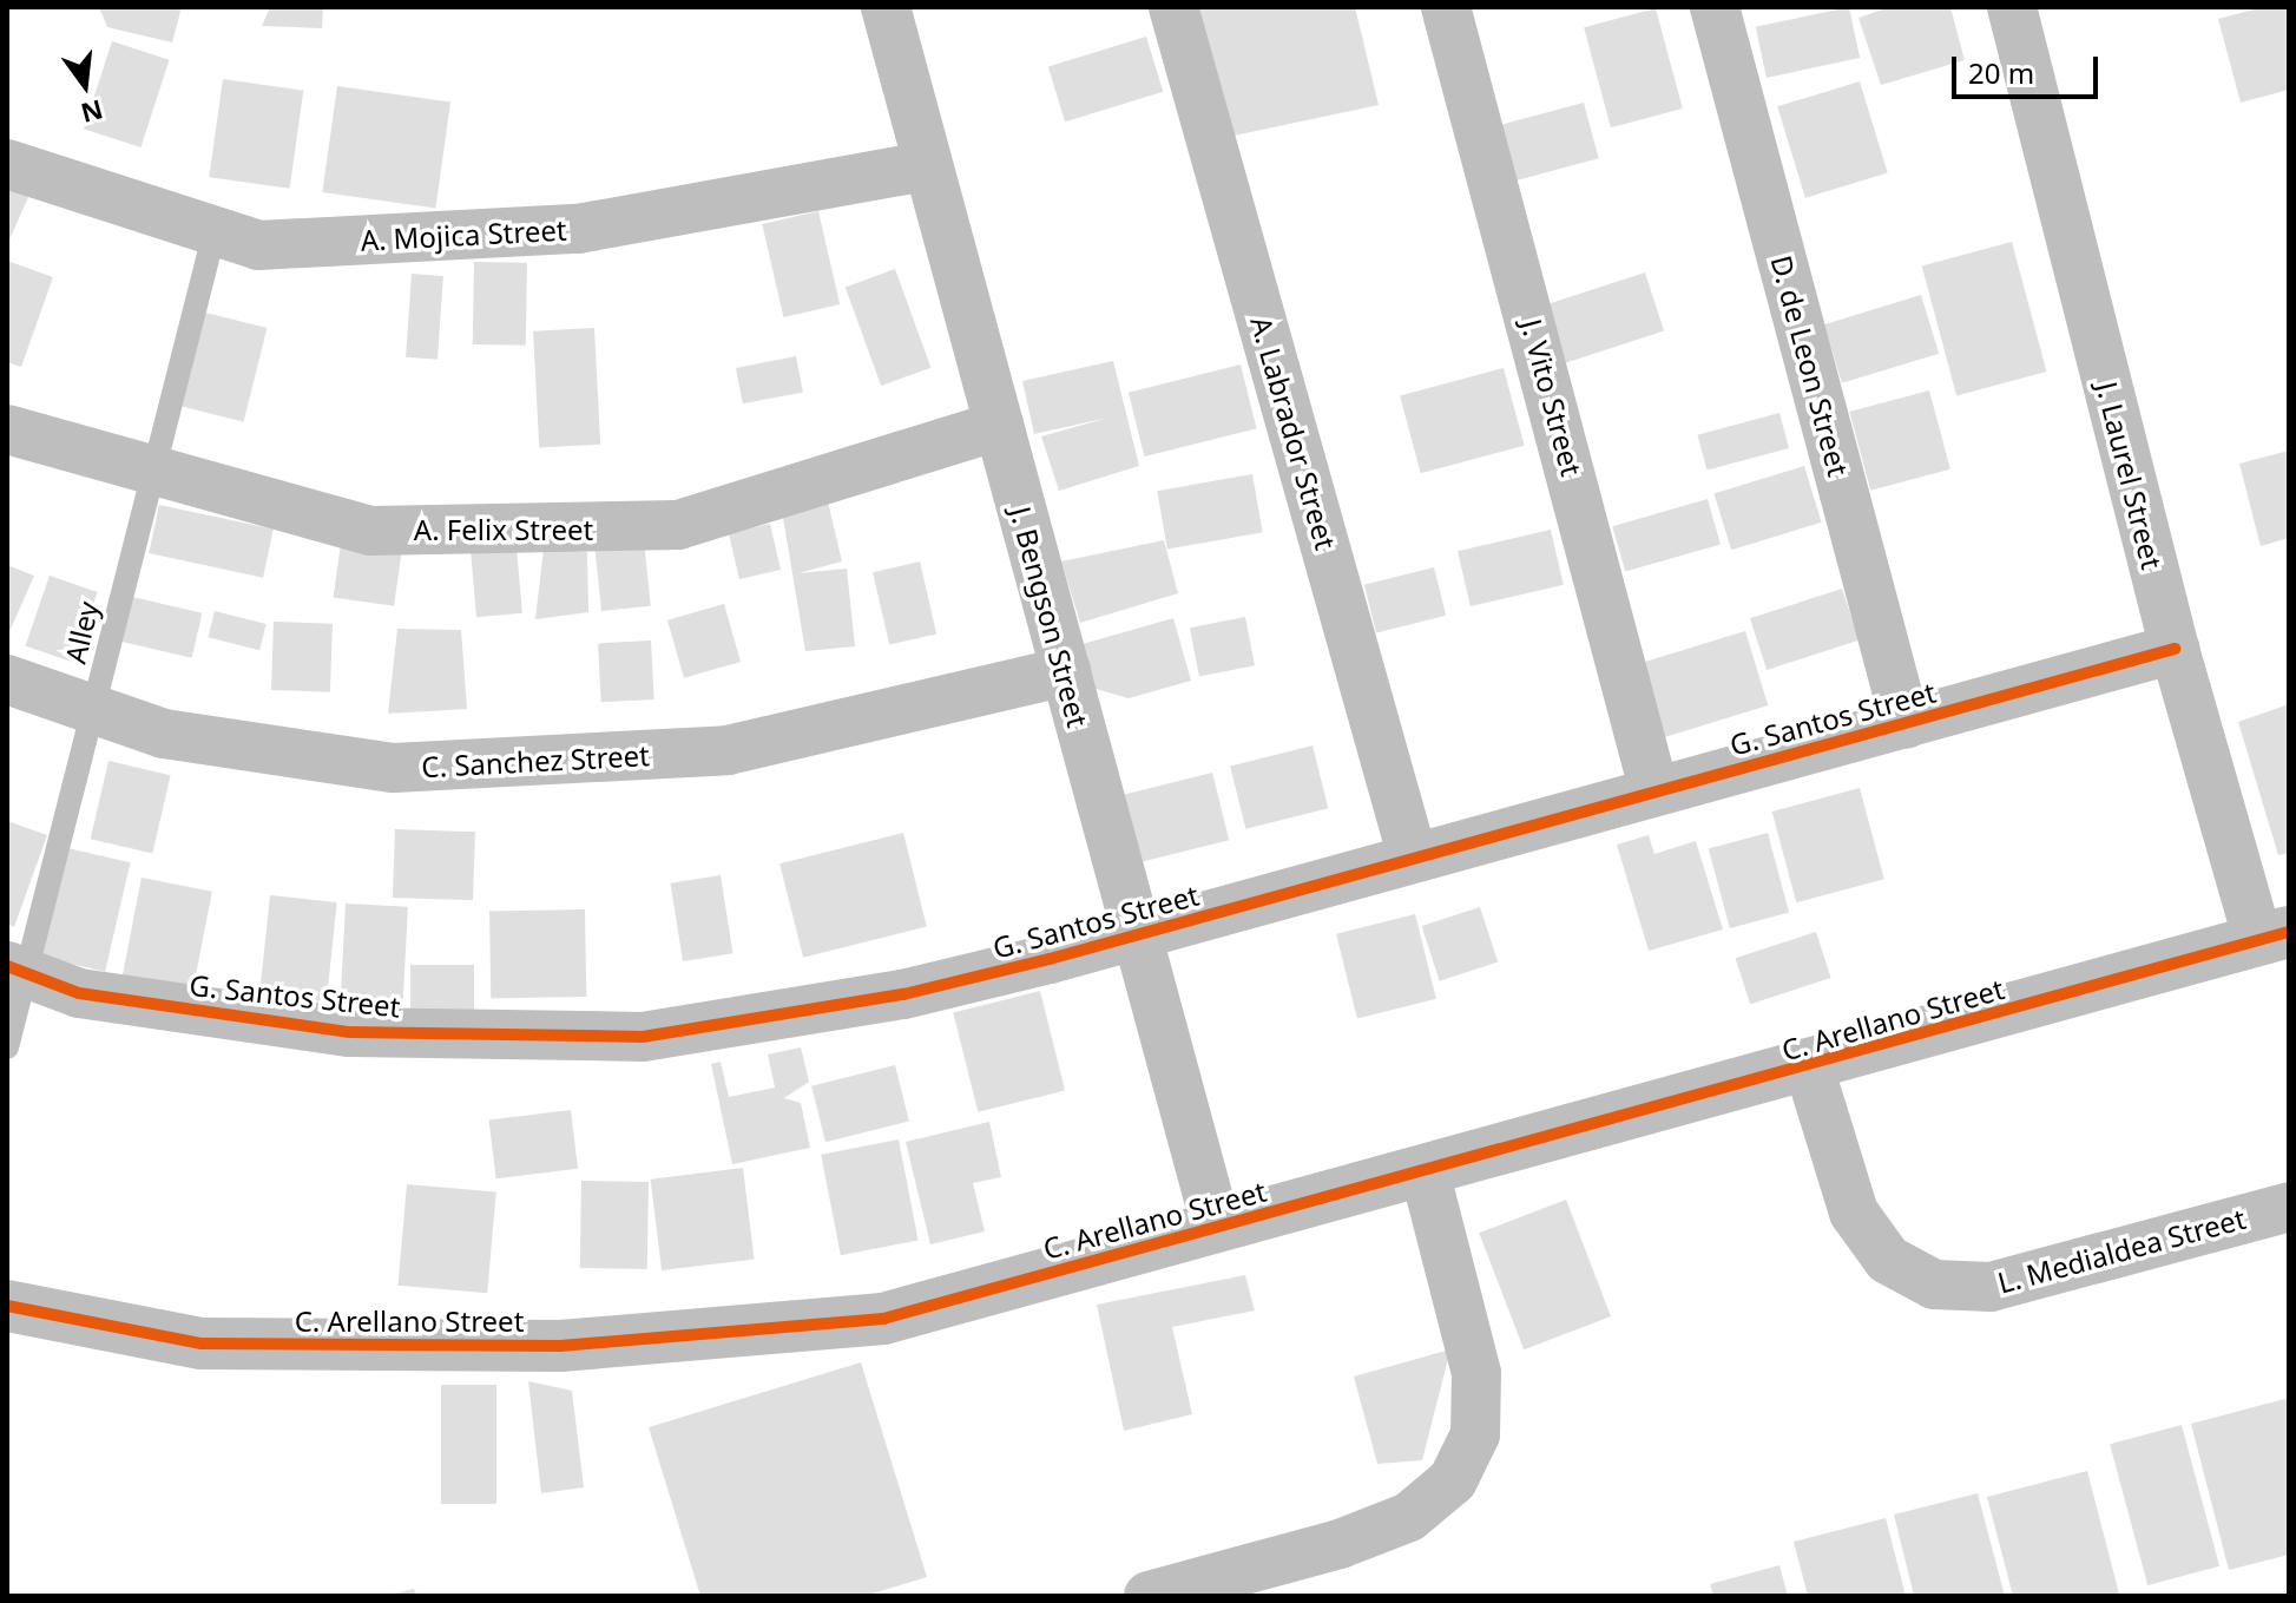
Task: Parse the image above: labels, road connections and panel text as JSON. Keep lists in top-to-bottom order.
{
  "streets": {
    "street": [
      "A. Mojica Street",
      "D. de Leon Street",
      "J. Vito Street",
      "A. Labrador Street",
      "J. Laurel Street",
      "A. Felix Street",
      "J. Bengson Street",
      "G. Santos Street",
      "C. Sanchez Street",
      "C. Arellano Street",
      "L. Medialdea Street"
    ],
    "lane": ["Alley"]
  },
  "crossings": [
    ["A. Mojica Street", "J. Bengson Street"],
    ["A. Mojica Street", "Alley"],
    ["D. de Leon Street", "G. Santos Street"],
    ["J. Vito Street", "G. Santos Street"],
    ["A. Labrador Street", "G. Santos Street"],
    ["J. Laurel Street", "G. Santos Street"],
    ["J. Laurel Street", "C. Arellano Street"],
    ["A. Felix Street", "J. Bengson Street"],
    ["A. Felix Street", "Alley"],
    ["J. Bengson Street", "G. Santos Street"],
    ["J. Bengson Street", "C. Sanchez Street"],
    ["J. Bengson Street", "C. Arellano Street"],
    ["Alley", "G. Santos Street"],
    ["Alley", "C. Sanchez Street"],
    ["C. Arellano Street", "L. Medialdea Street"]
  ],
  "scale_bar": "20 m",
  "north": "bottom"
}
